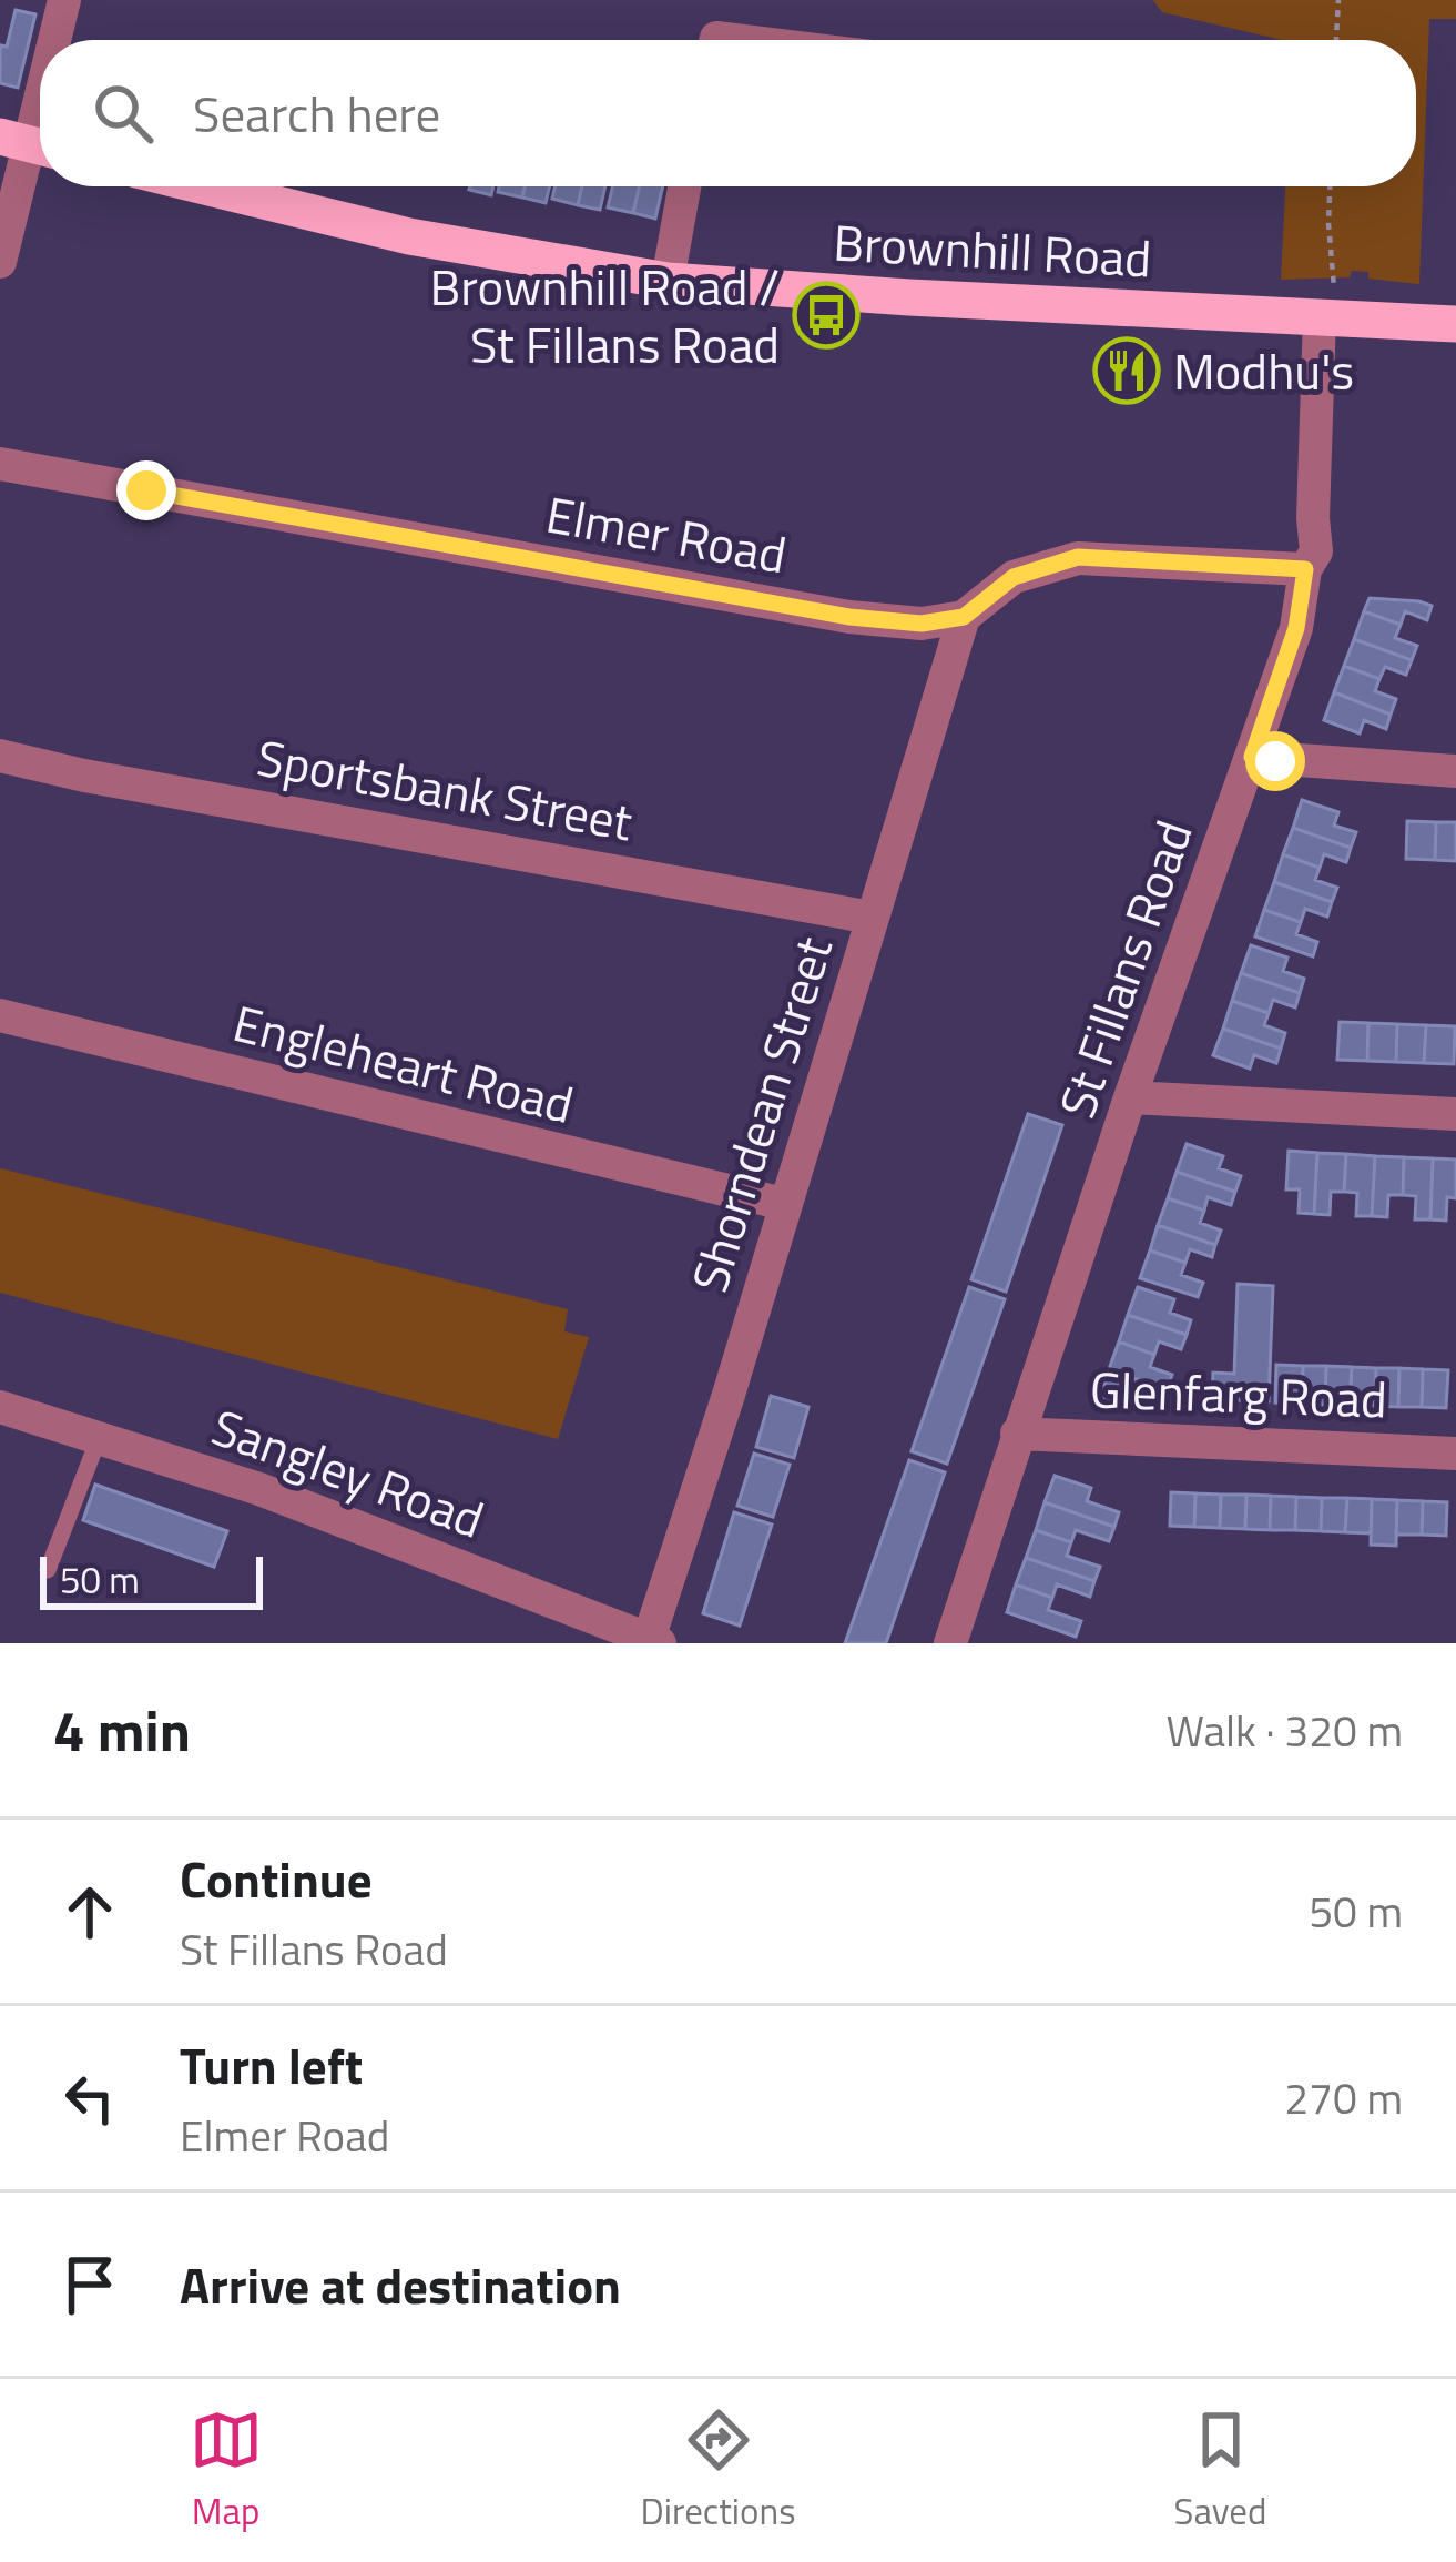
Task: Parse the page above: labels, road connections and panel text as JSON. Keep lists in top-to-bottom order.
{
  "streets": {
    "highway": ["Brownhill Road"],
    "street": [
      "Elmer Road",
      "Sportsbank Street",
      "St Fillans Road",
      "Engleheart Road",
      "Shorndean Street",
      "Glenfarg Road",
      "Sangley Road"
    ]
  },
  "crossings": [
    ["Brownhill Road", "St Fillans Road"],
    ["Elmer Road", "Shorndean Street"],
    ["Sportsbank Street", "Shorndean Street"],
    ["St Fillans Road", "Glenfarg Road"],
    ["Engleheart Road", "Shorndean Street"],
    ["Shorndean Street", "Sangley Road"]
  ],
  "places": {
    "bus stop": ["Brownhill Road / St Fillans Road"],
    "restaurant": ["Modhu's"]
  },
  "scale_bar": "50 m",
  "page": {
    "search": "Search here",
    "scale": "50 m",
    "heading": ["4 min", "Walk · 320 m"],
    "list": [
      ["Continue", "St Fillans Road", "50 m"],
      ["Turn left", "Elmer Road", "270 m"],
      "Arrive at destination"
    ],
    "nav": ["Map", "Directions", "Saved"]
  }
}
